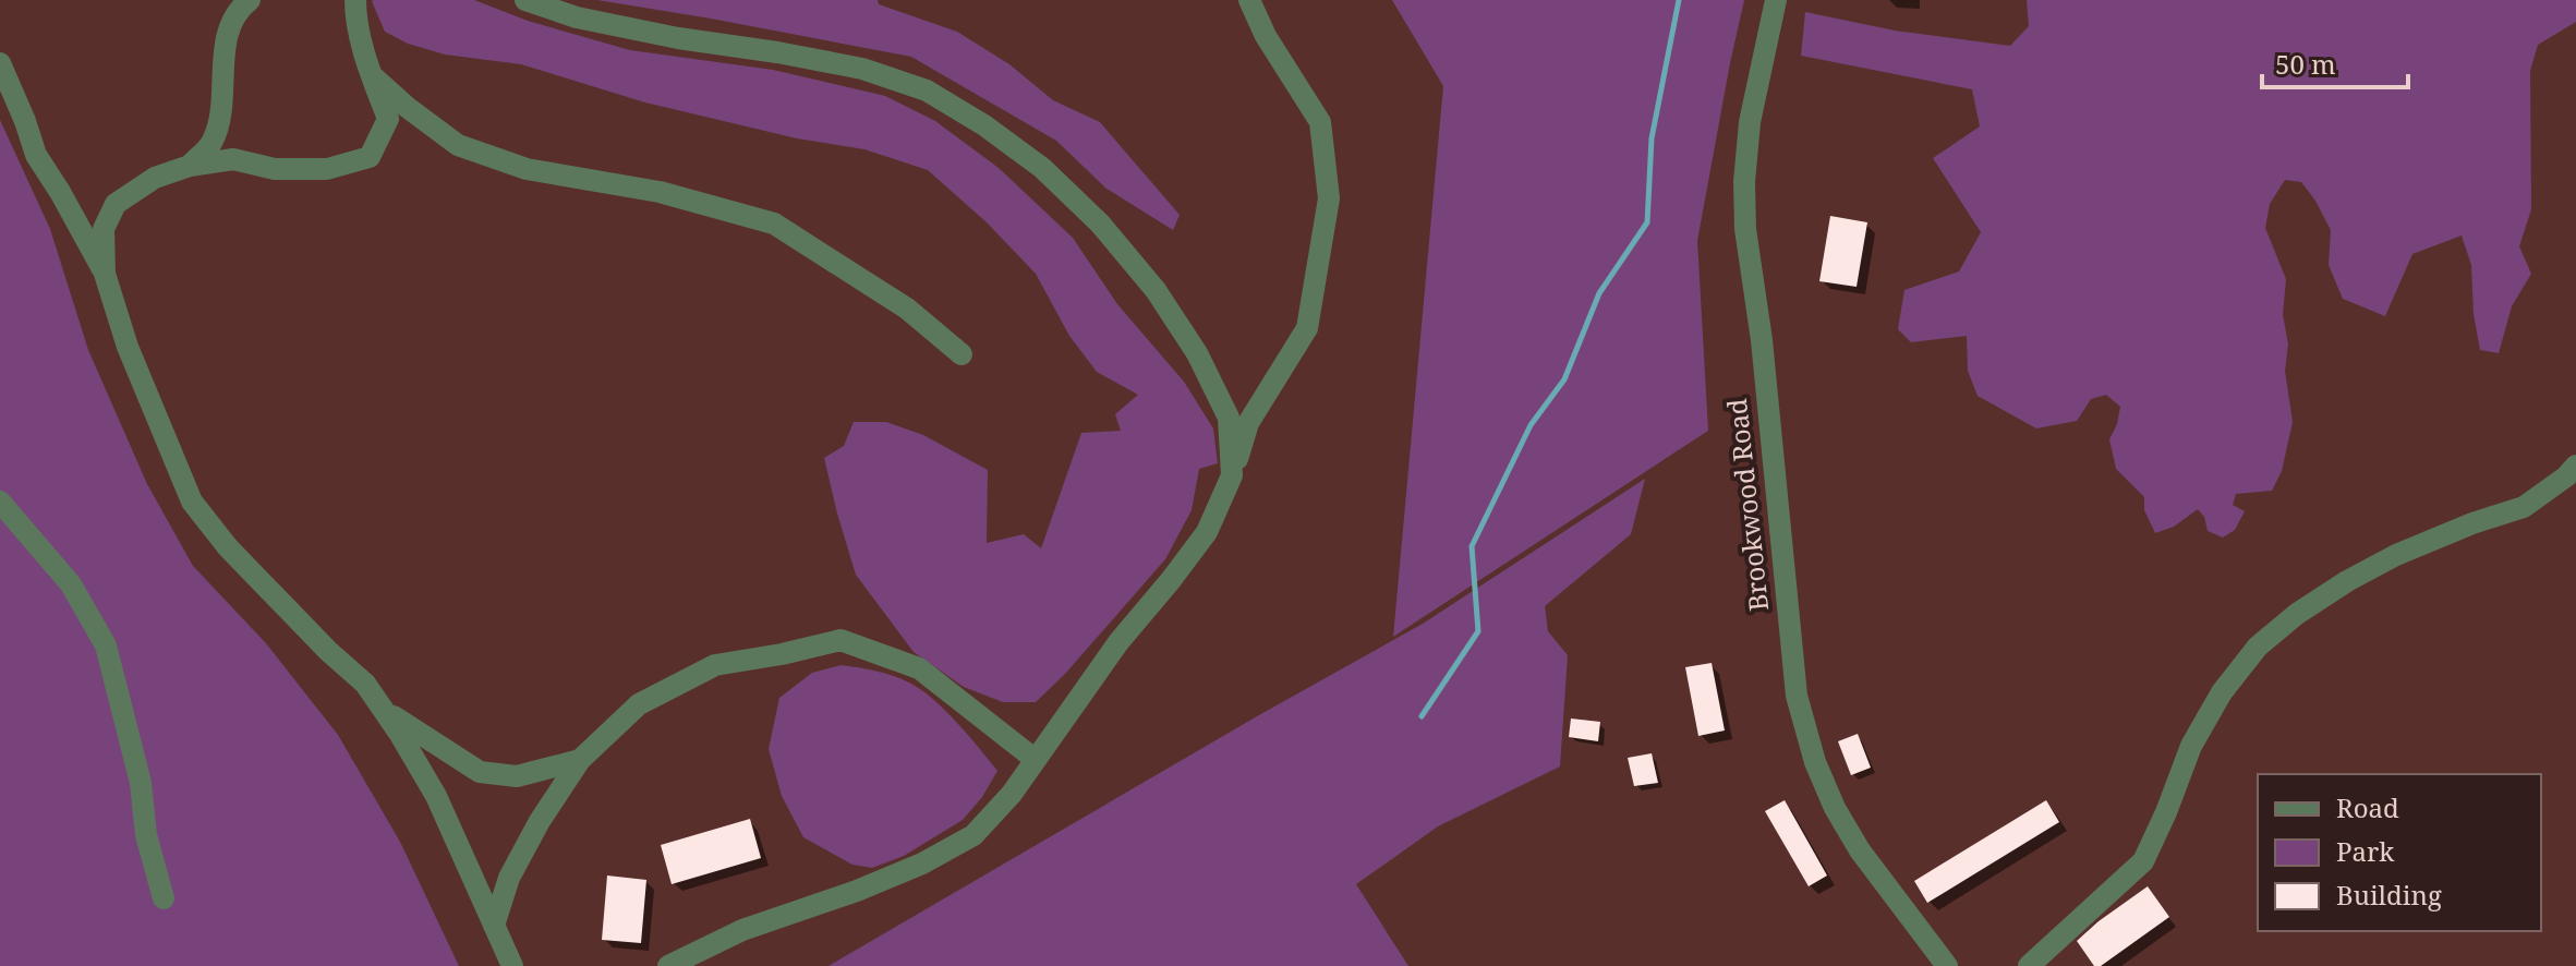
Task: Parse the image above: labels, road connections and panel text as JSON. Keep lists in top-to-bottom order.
{
  "streets": {
    "street": ["Brookwood Road"]
  },
  "legend": ["Road", "Park", "Building"],
  "scale_bar": "50 m"
}
